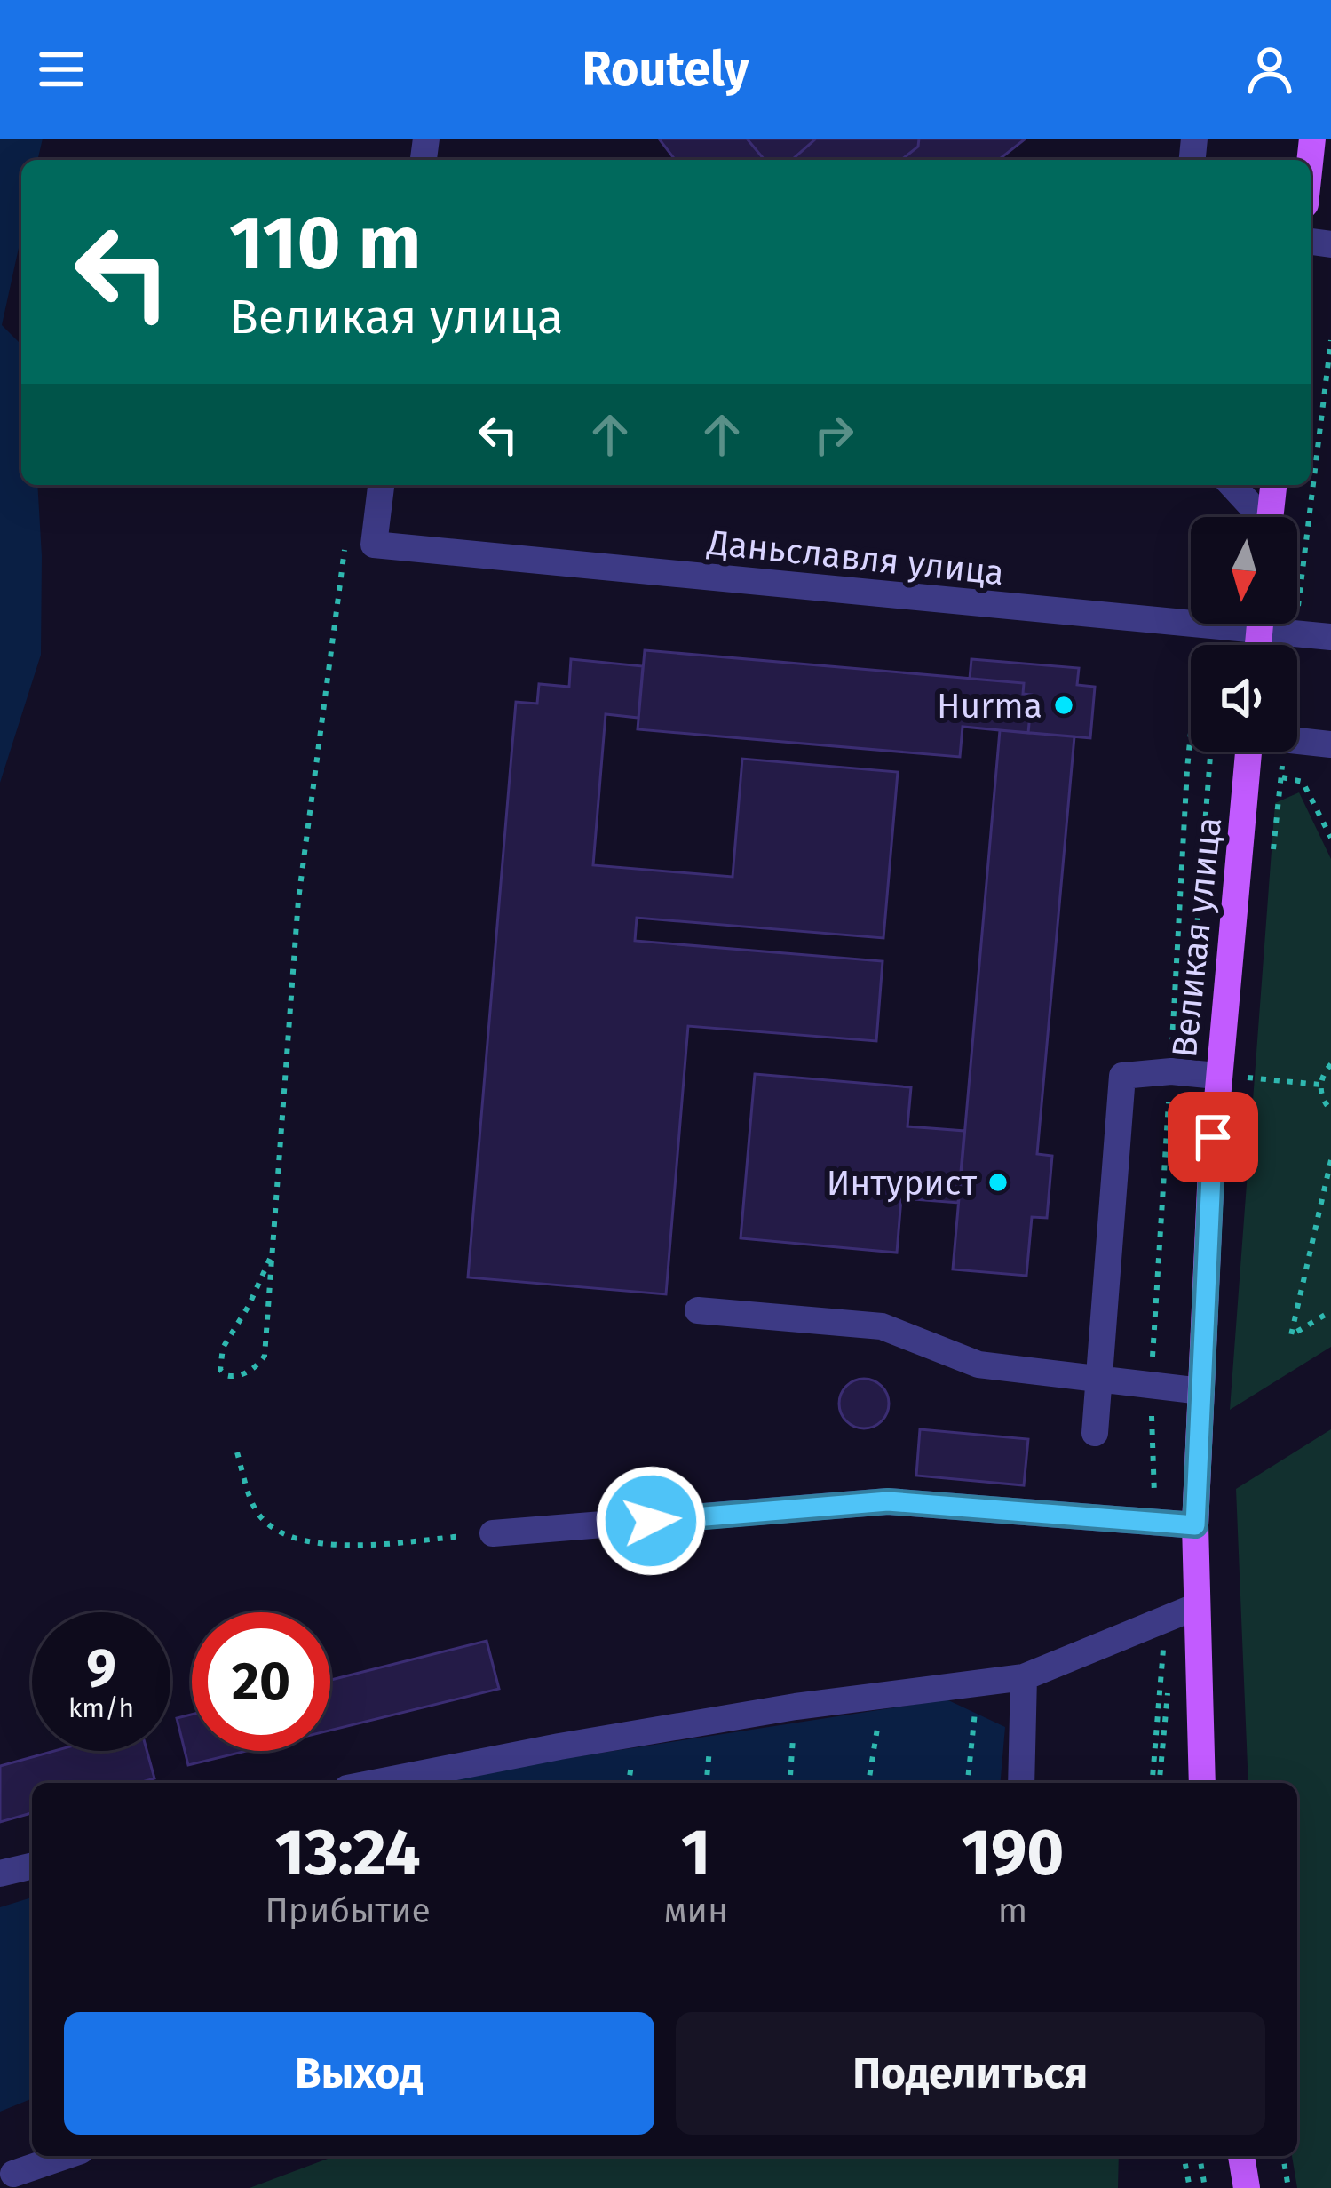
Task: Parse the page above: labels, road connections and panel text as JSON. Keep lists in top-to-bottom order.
{
  "streets": {
    "main road": ["Великая улица"],
    "street": ["Даньславля улица"]
  },
  "places": ["Hurma", "Интурист"],
  "north": "bottom",
  "page": {
    "header": "Routely",
    "turn": ["110 m", "Великая улица"],
    "speed": "9 km/h",
    "limit": "20",
    "eta": [
      "13:24",
      "Прибытие",
      "1",
      "мин",
      "190",
      "m"
    ],
    "buttons": ["Выход", "Поделиться"]
  }
}
